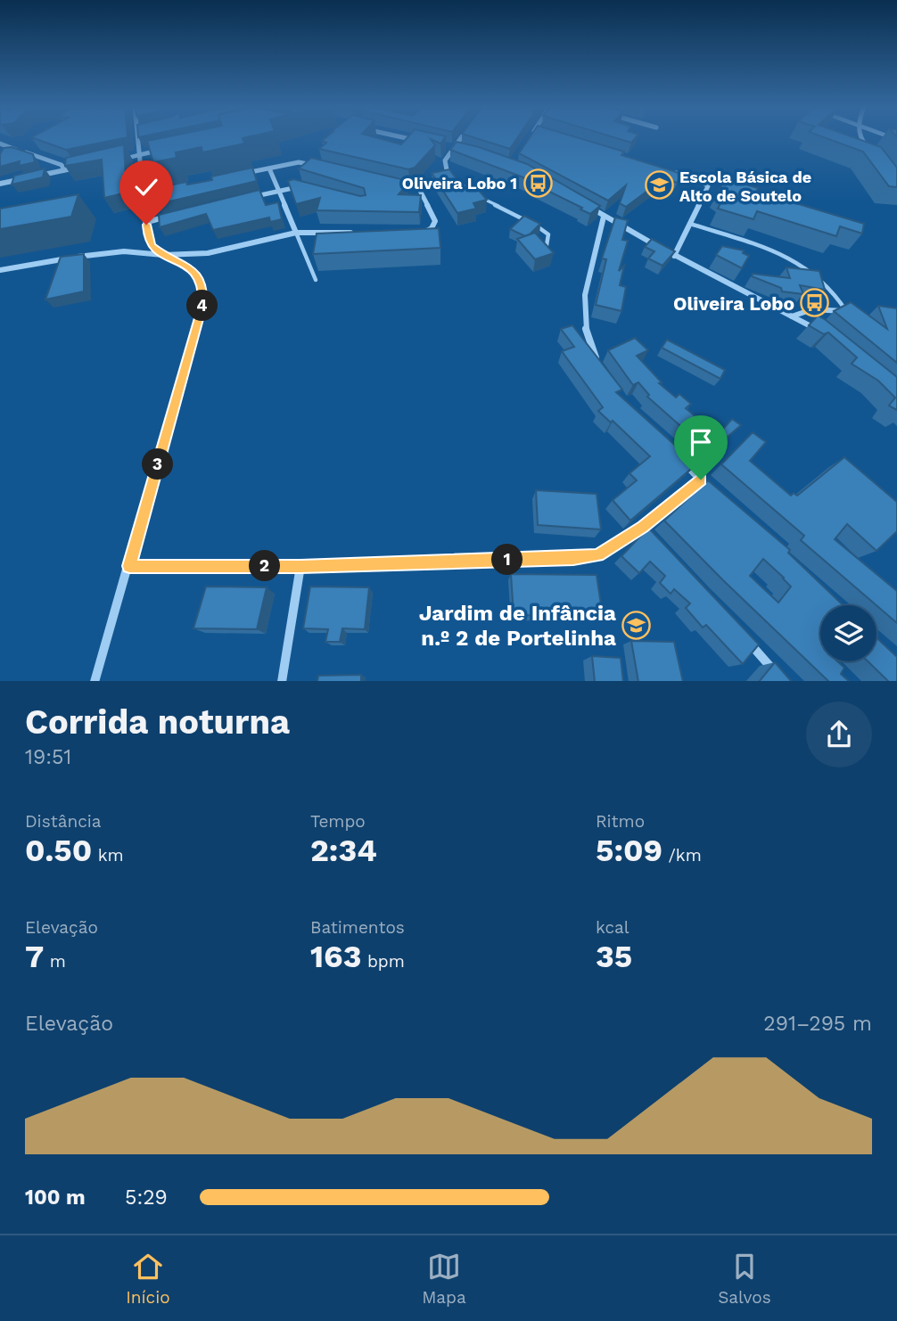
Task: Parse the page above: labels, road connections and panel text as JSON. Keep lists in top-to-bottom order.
{
  "places": {
    "bus stop": ["Oliveira Lobo 1", "Oliveira Lobo"],
    "school or university": ["Escola Básica de Alto de Soutelo", "Jardim de Infância n.º 2 de Portelinha"]
  },
  "page": {
    "pins": [
      "4",
      "3",
      "1",
      "2"
    ],
    "heading": ["Corrida noturna", "19:51"],
    "stats": [
      ["Distância", "0.50 km"],
      ["Tempo", "2:34"],
      ["Ritmo", "5:09 /km"],
      ["Elevação", "7 m"],
      ["Batimentos", "163 bpm"],
      ["kcal", "35"]
    ],
    "chart": ["Elevação", "291–295 m"],
    "list": [
      {
        "name": "100 m",
        "note": "5:29"
      }
    ],
    "tabs": ["Início", "Mapa", "Salvos"]
  }
}
